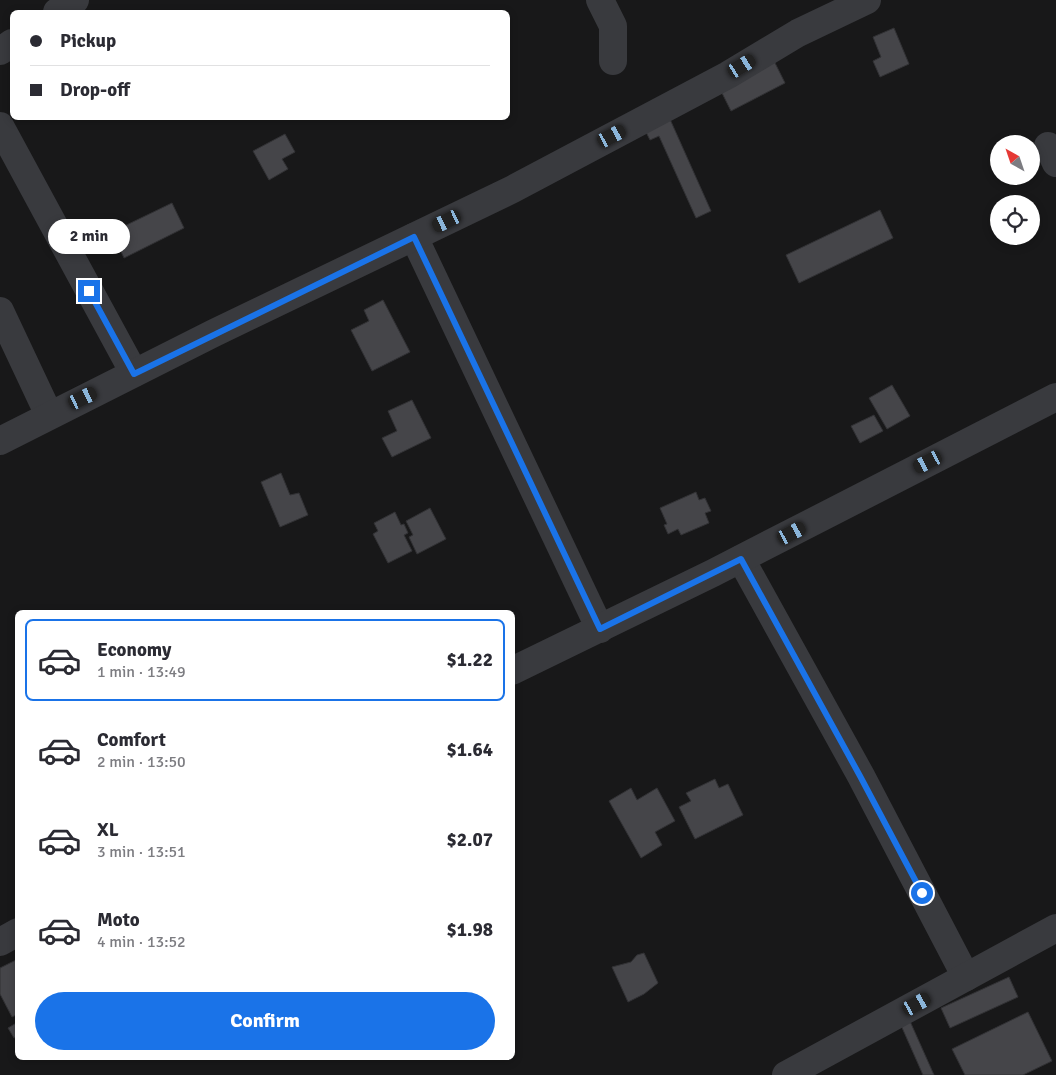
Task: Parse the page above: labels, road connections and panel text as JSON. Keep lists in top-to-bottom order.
{
  "north": "top left",
  "page": {
    "banner": ["Pickup", "Drop-off"],
    "bubble": "2 min",
    "list": [
      {
        "name": "Economy",
        "note": "1 min · 13:49",
        "value": "$1.22"
      },
      {
        "name": "Comfort",
        "note": "2 min · 13:50",
        "value": "$1.64"
      },
      {
        "name": "XL",
        "note": "3 min · 13:51",
        "value": "$2.07"
      },
      {
        "name": "Moto",
        "note": "4 min · 13:52",
        "value": "$1.98"
      }
    ],
    "buttons": "Confirm"
  }
}
